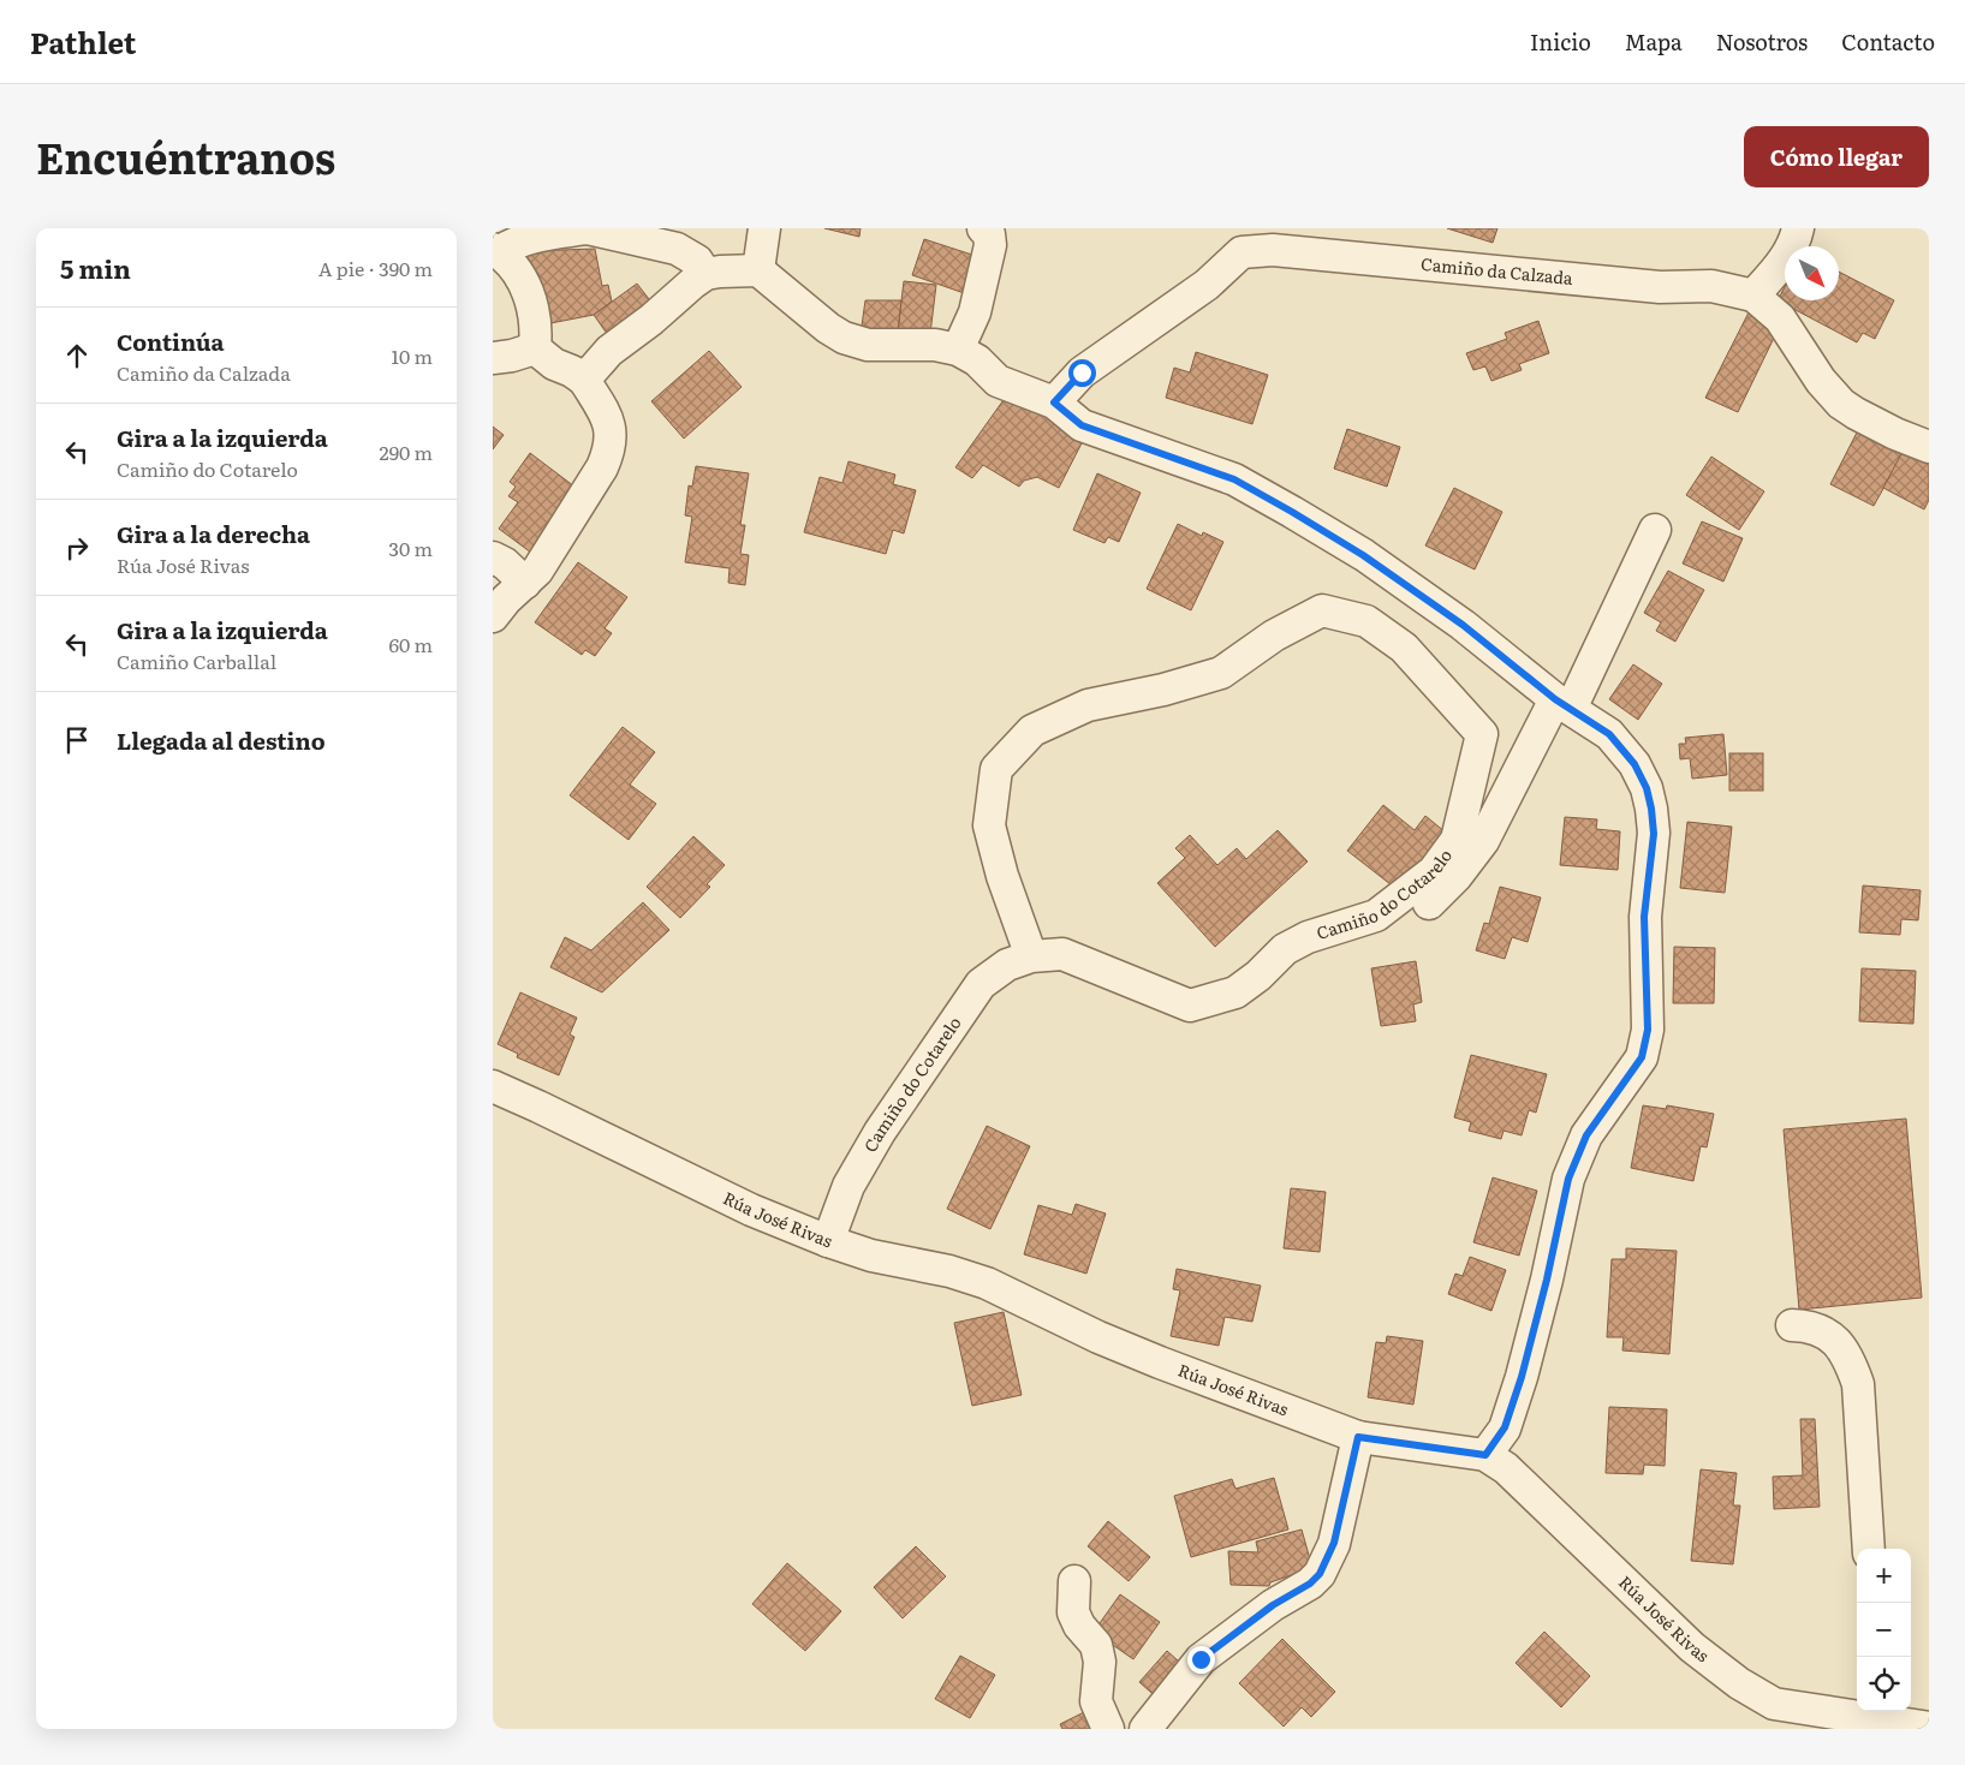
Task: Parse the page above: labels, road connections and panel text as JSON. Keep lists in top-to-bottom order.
{
  "streets": {
    "street": ["Camiño da Calzada", "Camiño do Cotarelo", "Rúa José Rivas"]
  },
  "crossings": [
    ["Camiño do Cotarelo", "Rúa José Rivas"]
  ],
  "north": "bottom right",
  "page": {
    "header": "Pathlet",
    "nav": [
      "Inicio",
      "Mapa",
      "Nosotros",
      "Contacto"
    ],
    "title": "Encuéntranos",
    "buttons": "Cómo llegar",
    "heading": ["5 min", "A pie · 390 m"],
    "list": [
      ["Continúa", "Camiño da Calzada", "10 m"],
      ["Gira a la izquierda", "Camiño do Cotarelo", "290 m"],
      ["Gira a la derecha", "Rúa José Rivas", "30 m"],
      ["Gira a la izquierda", "Camiño Carballal", "60 m"],
      "Llegada al destino"
    ],
    "map_buttons": ["+", "−"]
  }
}
